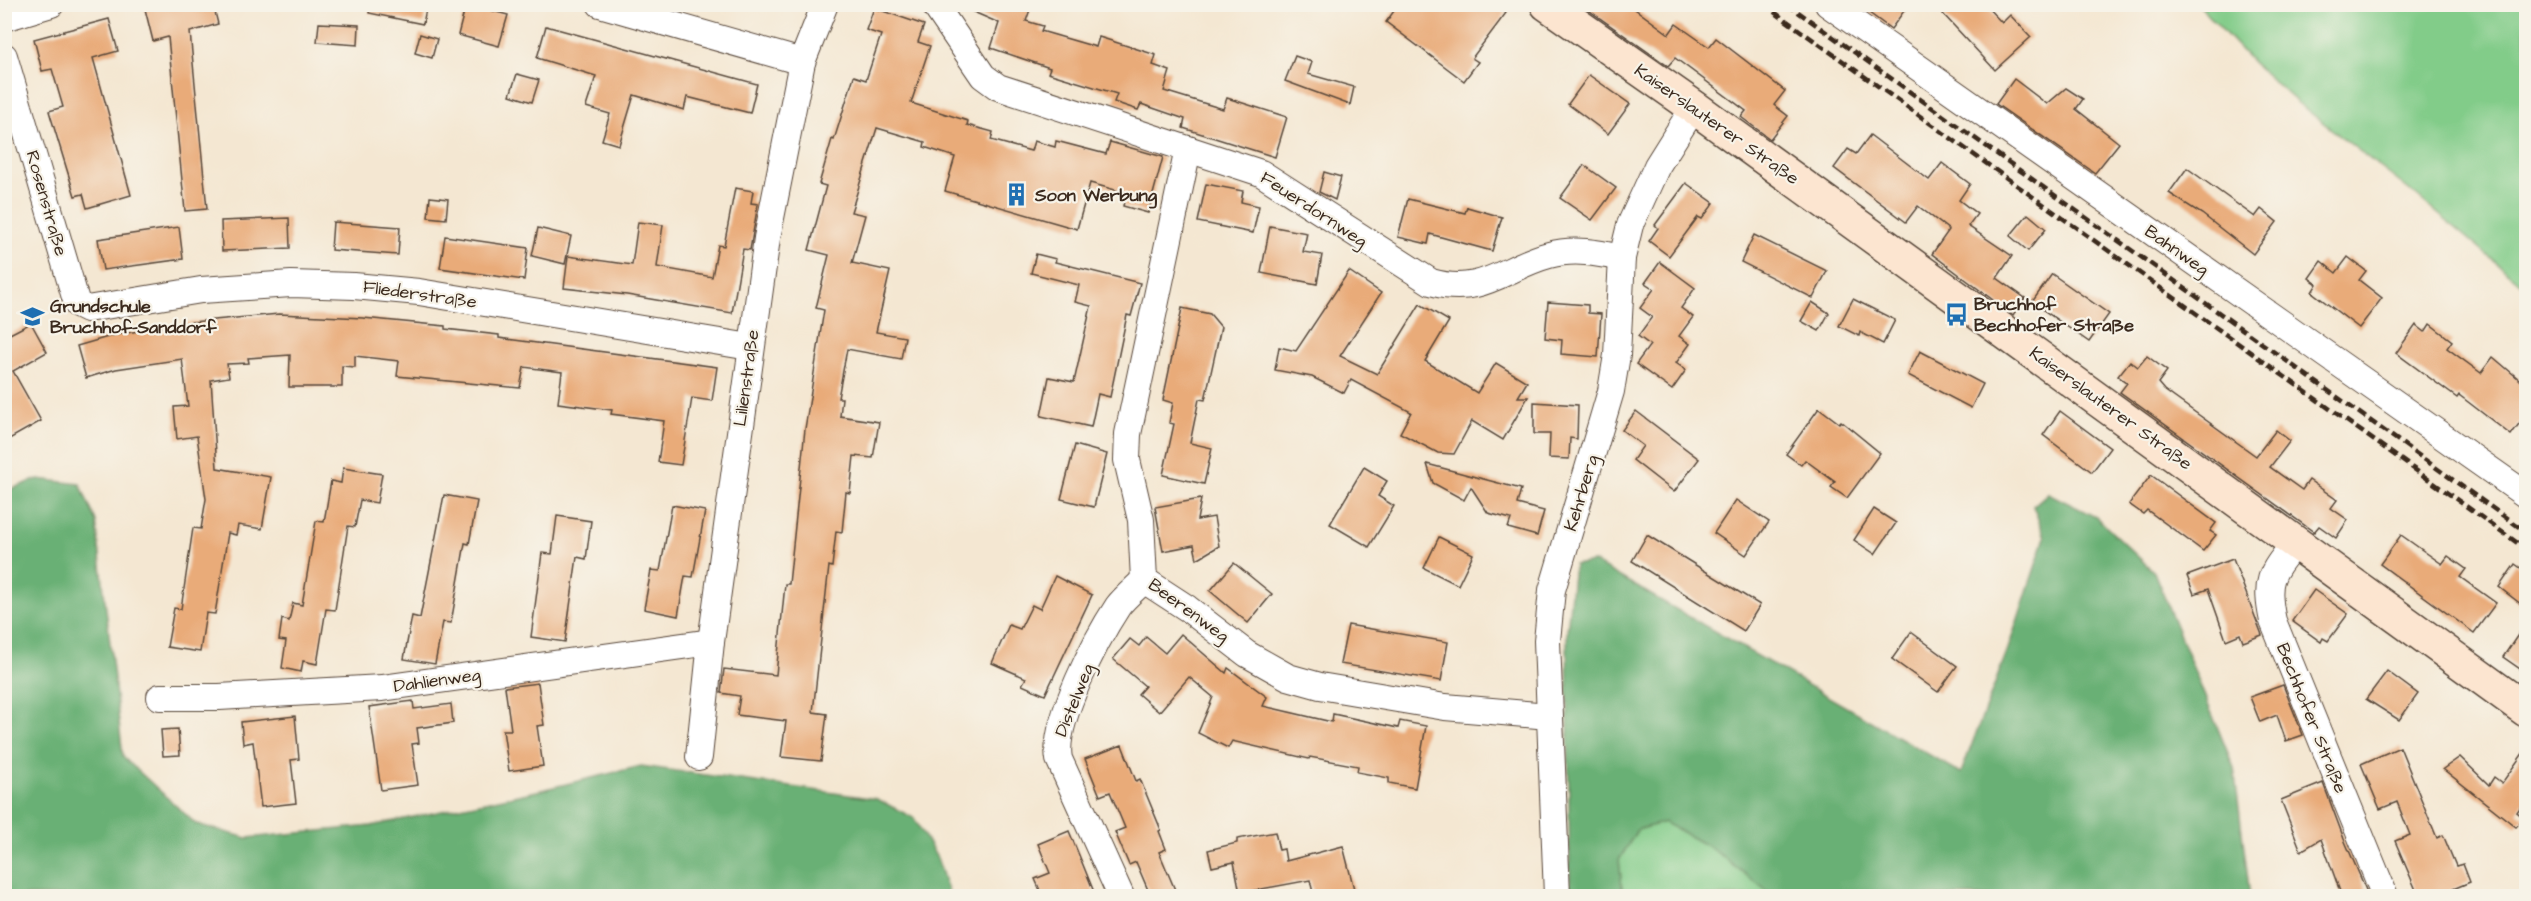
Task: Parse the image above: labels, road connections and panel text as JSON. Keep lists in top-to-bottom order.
{
  "streets": {
    "main road": ["Kaiserslauterer Straße"],
    "street": [
      "Rosenstraße",
      "Feuerdornweg",
      "Bahnweg",
      "Fliederstraße",
      "Lilienstraße",
      "Kehrberg",
      "Beerenweg",
      "Dahlienweg",
      "Distelweg",
      "Bechhofer Straße"
    ]
  },
  "crossings": [
    ["Kaiserslauterer Straße", "Kehrberg"],
    ["Kaiserslauterer Straße", "Bechhofer Straße"],
    ["Rosenstraße", "Fliederstraße"],
    ["Feuerdornweg", "Kehrberg"],
    ["Feuerdornweg", "Beerenweg"],
    ["Fliederstraße", "Lilienstraße"],
    ["Lilienstraße", "Dahlienweg"],
    ["Kehrberg", "Beerenweg"],
    ["Beerenweg", "Distelweg"]
  ],
  "places": {
    "building": ["Soon Werbung"],
    "bus stop": ["Bruchhof Bechhofer Straße"],
    "school or university": ["Grundschule Bruchhof-Sanddorf"]
  }
}
